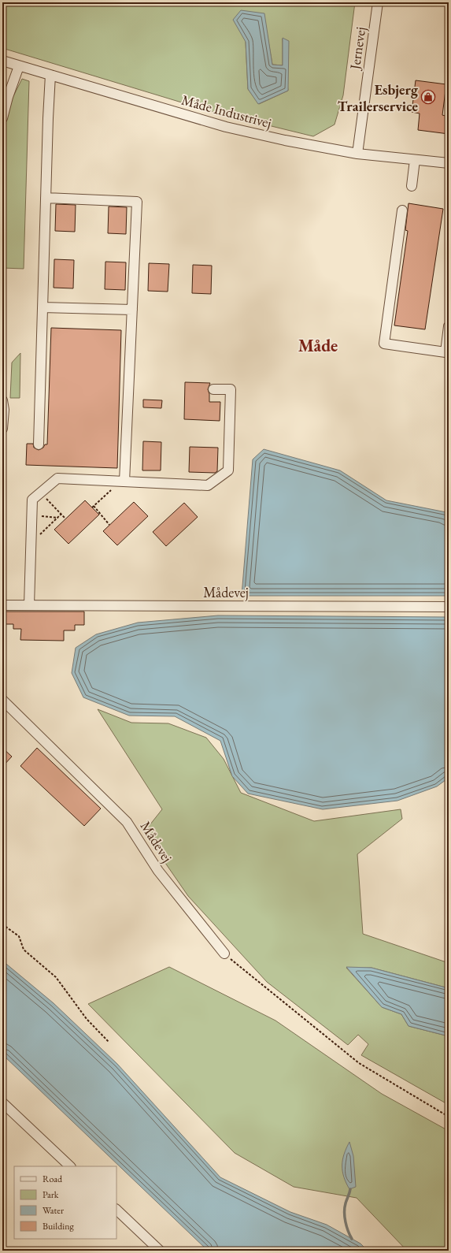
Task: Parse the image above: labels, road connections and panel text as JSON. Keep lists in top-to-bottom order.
{
  "streets": {
    "street": ["Jernevej", "Måde Industrivej", "Mådevej"]
  },
  "crossings": [
    ["Jernevej", "Måde Industrivej"]
  ],
  "districts": ["Måde"],
  "places": {
    "shop": ["Esbjerg Trailerservice"]
  },
  "legend": [
    "Road",
    "Park",
    "Water",
    "Building"
  ]
}
